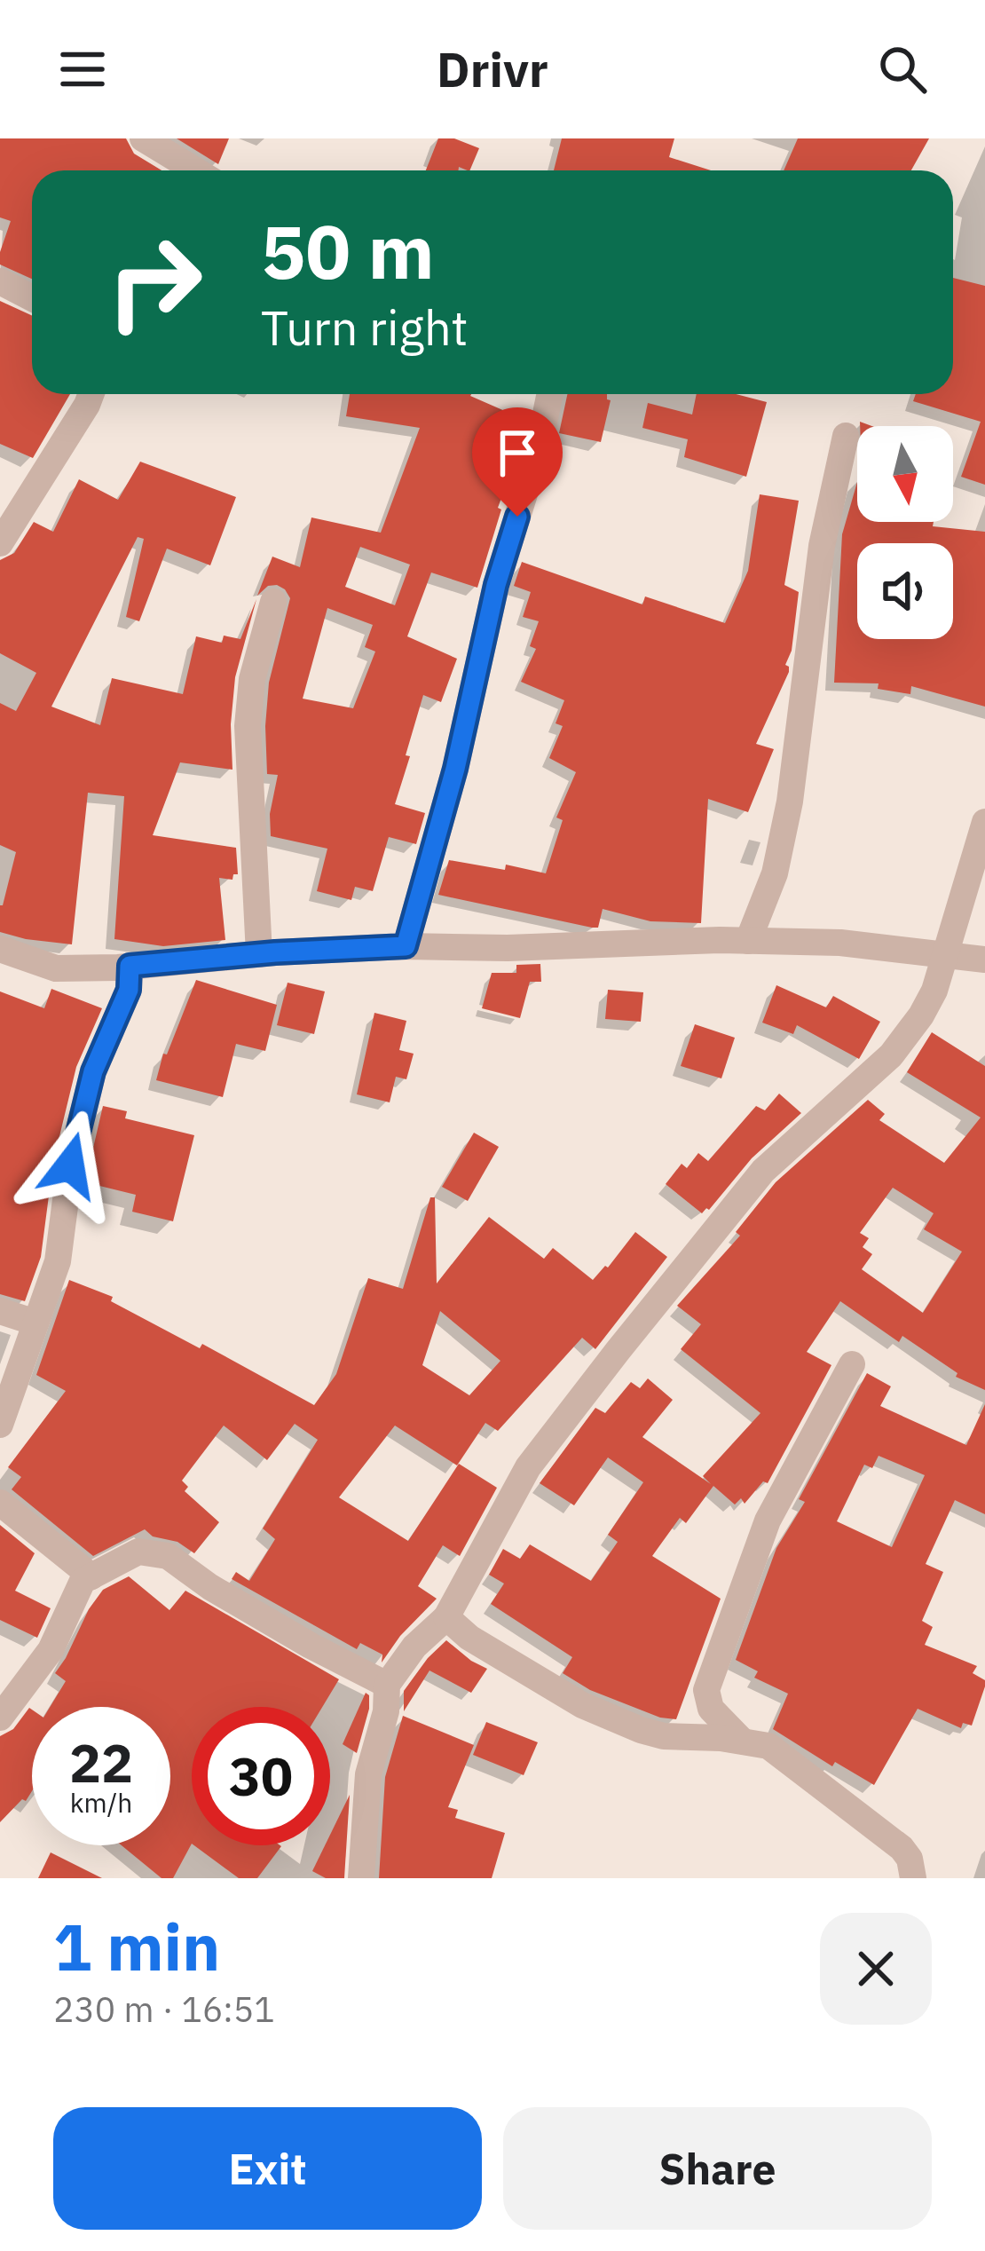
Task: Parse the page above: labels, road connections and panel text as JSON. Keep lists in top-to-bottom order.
{
  "north": "bottom",
  "page": {
    "header": "Drivr",
    "turn": ["50 m", "Turn right"],
    "speed": "22 km/h",
    "limit": "30",
    "heading": ["1 min", "230 m · 16:51"],
    "buttons": ["Exit", "Share"]
  }
}
